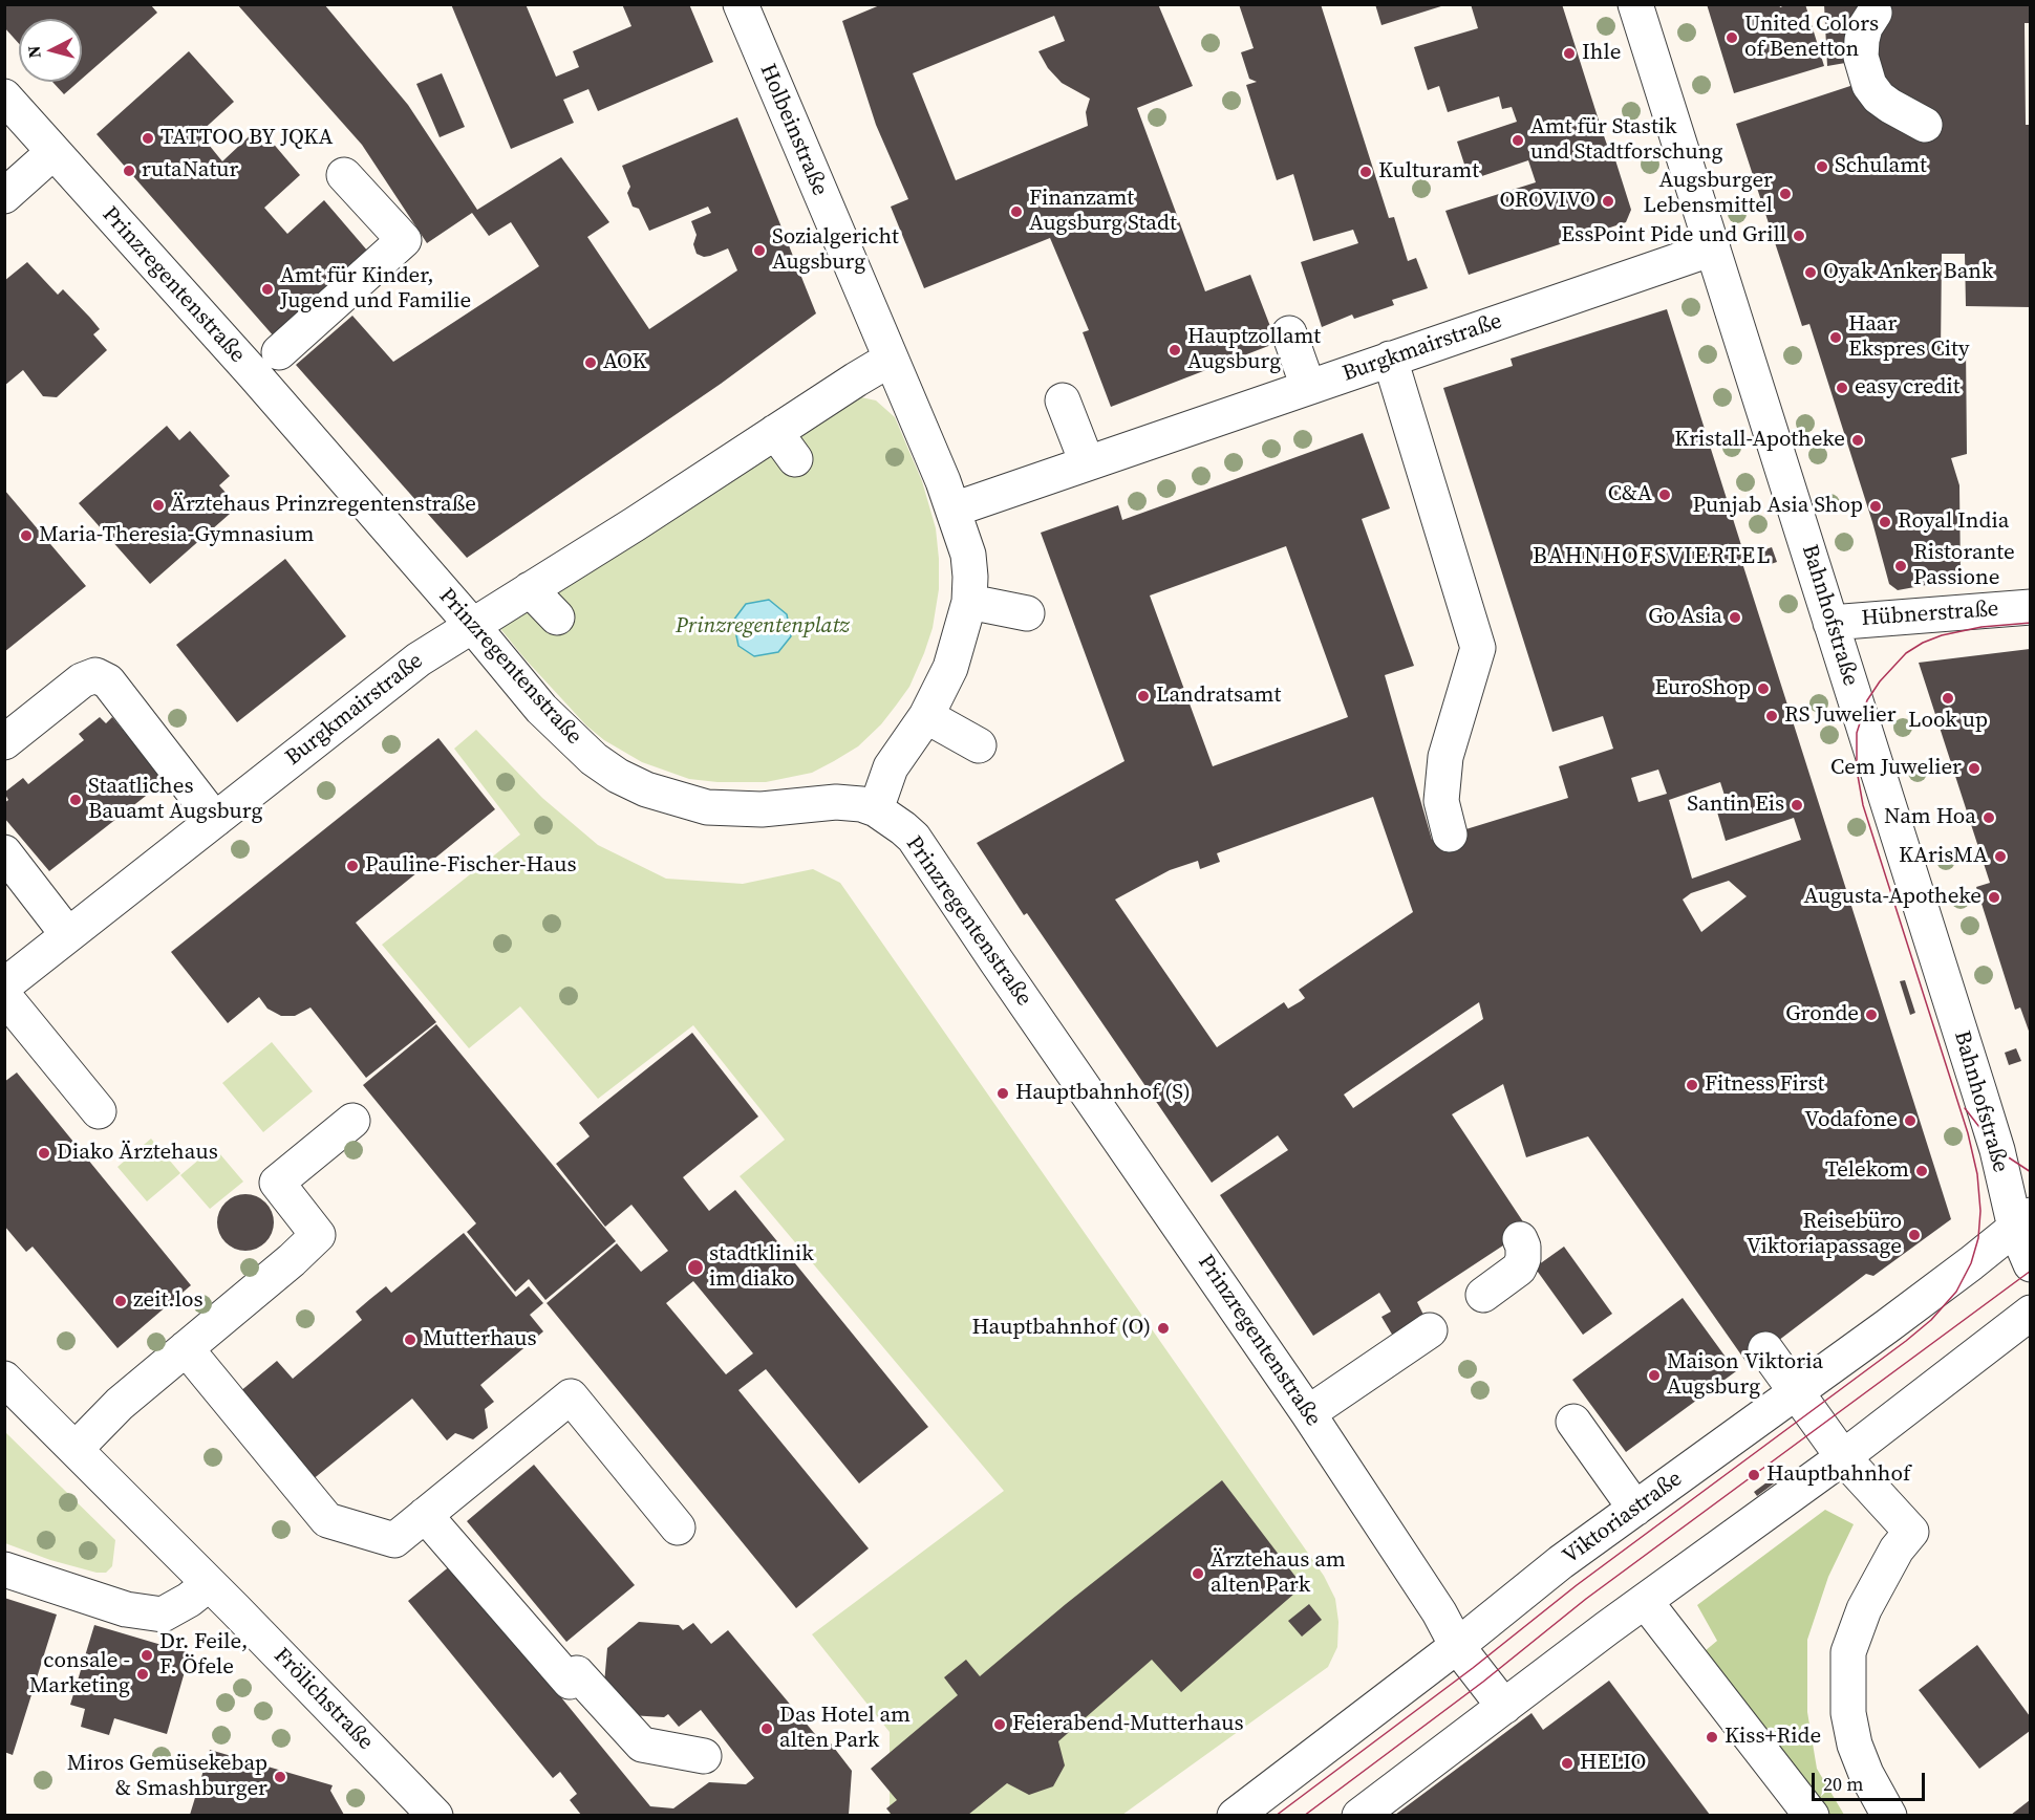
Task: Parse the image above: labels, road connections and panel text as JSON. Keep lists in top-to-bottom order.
{
  "streets": {
    "street": [
      "Holbeinstraße",
      "Prinzregentenstraße",
      "Burgkmairstraße",
      "Hübnerstraße",
      "Bahnhofstraße",
      "Viktoriastraße",
      "Frölichstraße"
    ]
  },
  "crossings": [
    ["Prinzregentenstraße", "Burgkmairstraße"],
    ["Prinzregentenstraße", "Viktoriastraße"],
    ["Burgkmairstraße", "Bahnhofstraße"],
    ["Hübnerstraße", "Bahnhofstraße"],
    ["Bahnhofstraße", "Viktoriastraße"]
  ],
  "districts": ["BAHNHOFSVIERTEL"],
  "parks": ["Prinzregentenplatz"],
  "places": [
    "United Colors of Benetton",
    "Ihle",
    "TATTOO BY JQKA",
    "Amt für Stastik und Stadtforschung",
    "Schulamt",
    "rutaNatur",
    "Kulturamt",
    "Augsburger Lebensmittel",
    "OROVIVO",
    "Finanzamt Augsburg Stadt",
    "EssPoint Pide und Grill",
    "Sozialgericht Augsburg",
    "Oyak Anker Bank",
    "Amt für Kinder, Jugend und Familie",
    "Haar Ekspres City",
    "Hauptzollamt Augsburg",
    "AOK",
    "easy credit",
    "Kristall-Apotheke",
    "C&A",
    "Ärztehaus Prinzregentenstraße",
    "Punjab Asia Shop",
    "Royal India",
    "Maria-Theresia-Gymnasium",
    "Ristorante Passione",
    "Go Asia",
    "EuroShop",
    "Landratsamt",
    "Look up",
    "RS Juwelier",
    "Cem Juwelier",
    "Staatliches Bauamt Augsburg",
    "Santin Eis",
    "Nam Hoa",
    "KArisMA",
    "Pauline-Fischer-Haus",
    "Augusta-Apotheke",
    "Gronde",
    "Fitness First",
    "Hauptbahnhof (S)",
    "Vodafone",
    "Diako Ärztehaus",
    "Telekom",
    "Reisebüro Viktoriapassage",
    "stadtklinik im diako",
    "zeit.los",
    "Hauptbahnhof (O)",
    "Mutterhaus",
    "Maison Viktoria Augsburg",
    "Hauptbahnhof",
    "Ärztehaus am alten Park",
    "Dr. Feile, F. Öfele",
    "consale - Marketing",
    "Feierabend-Mutterhaus",
    "Das Hotel am alten Park",
    "Kiss+Ride",
    "HELIO",
    "Miros Gemüsekebap & Smashburger"
  ],
  "scale_bar": "20 m",
  "north": "left"
}
